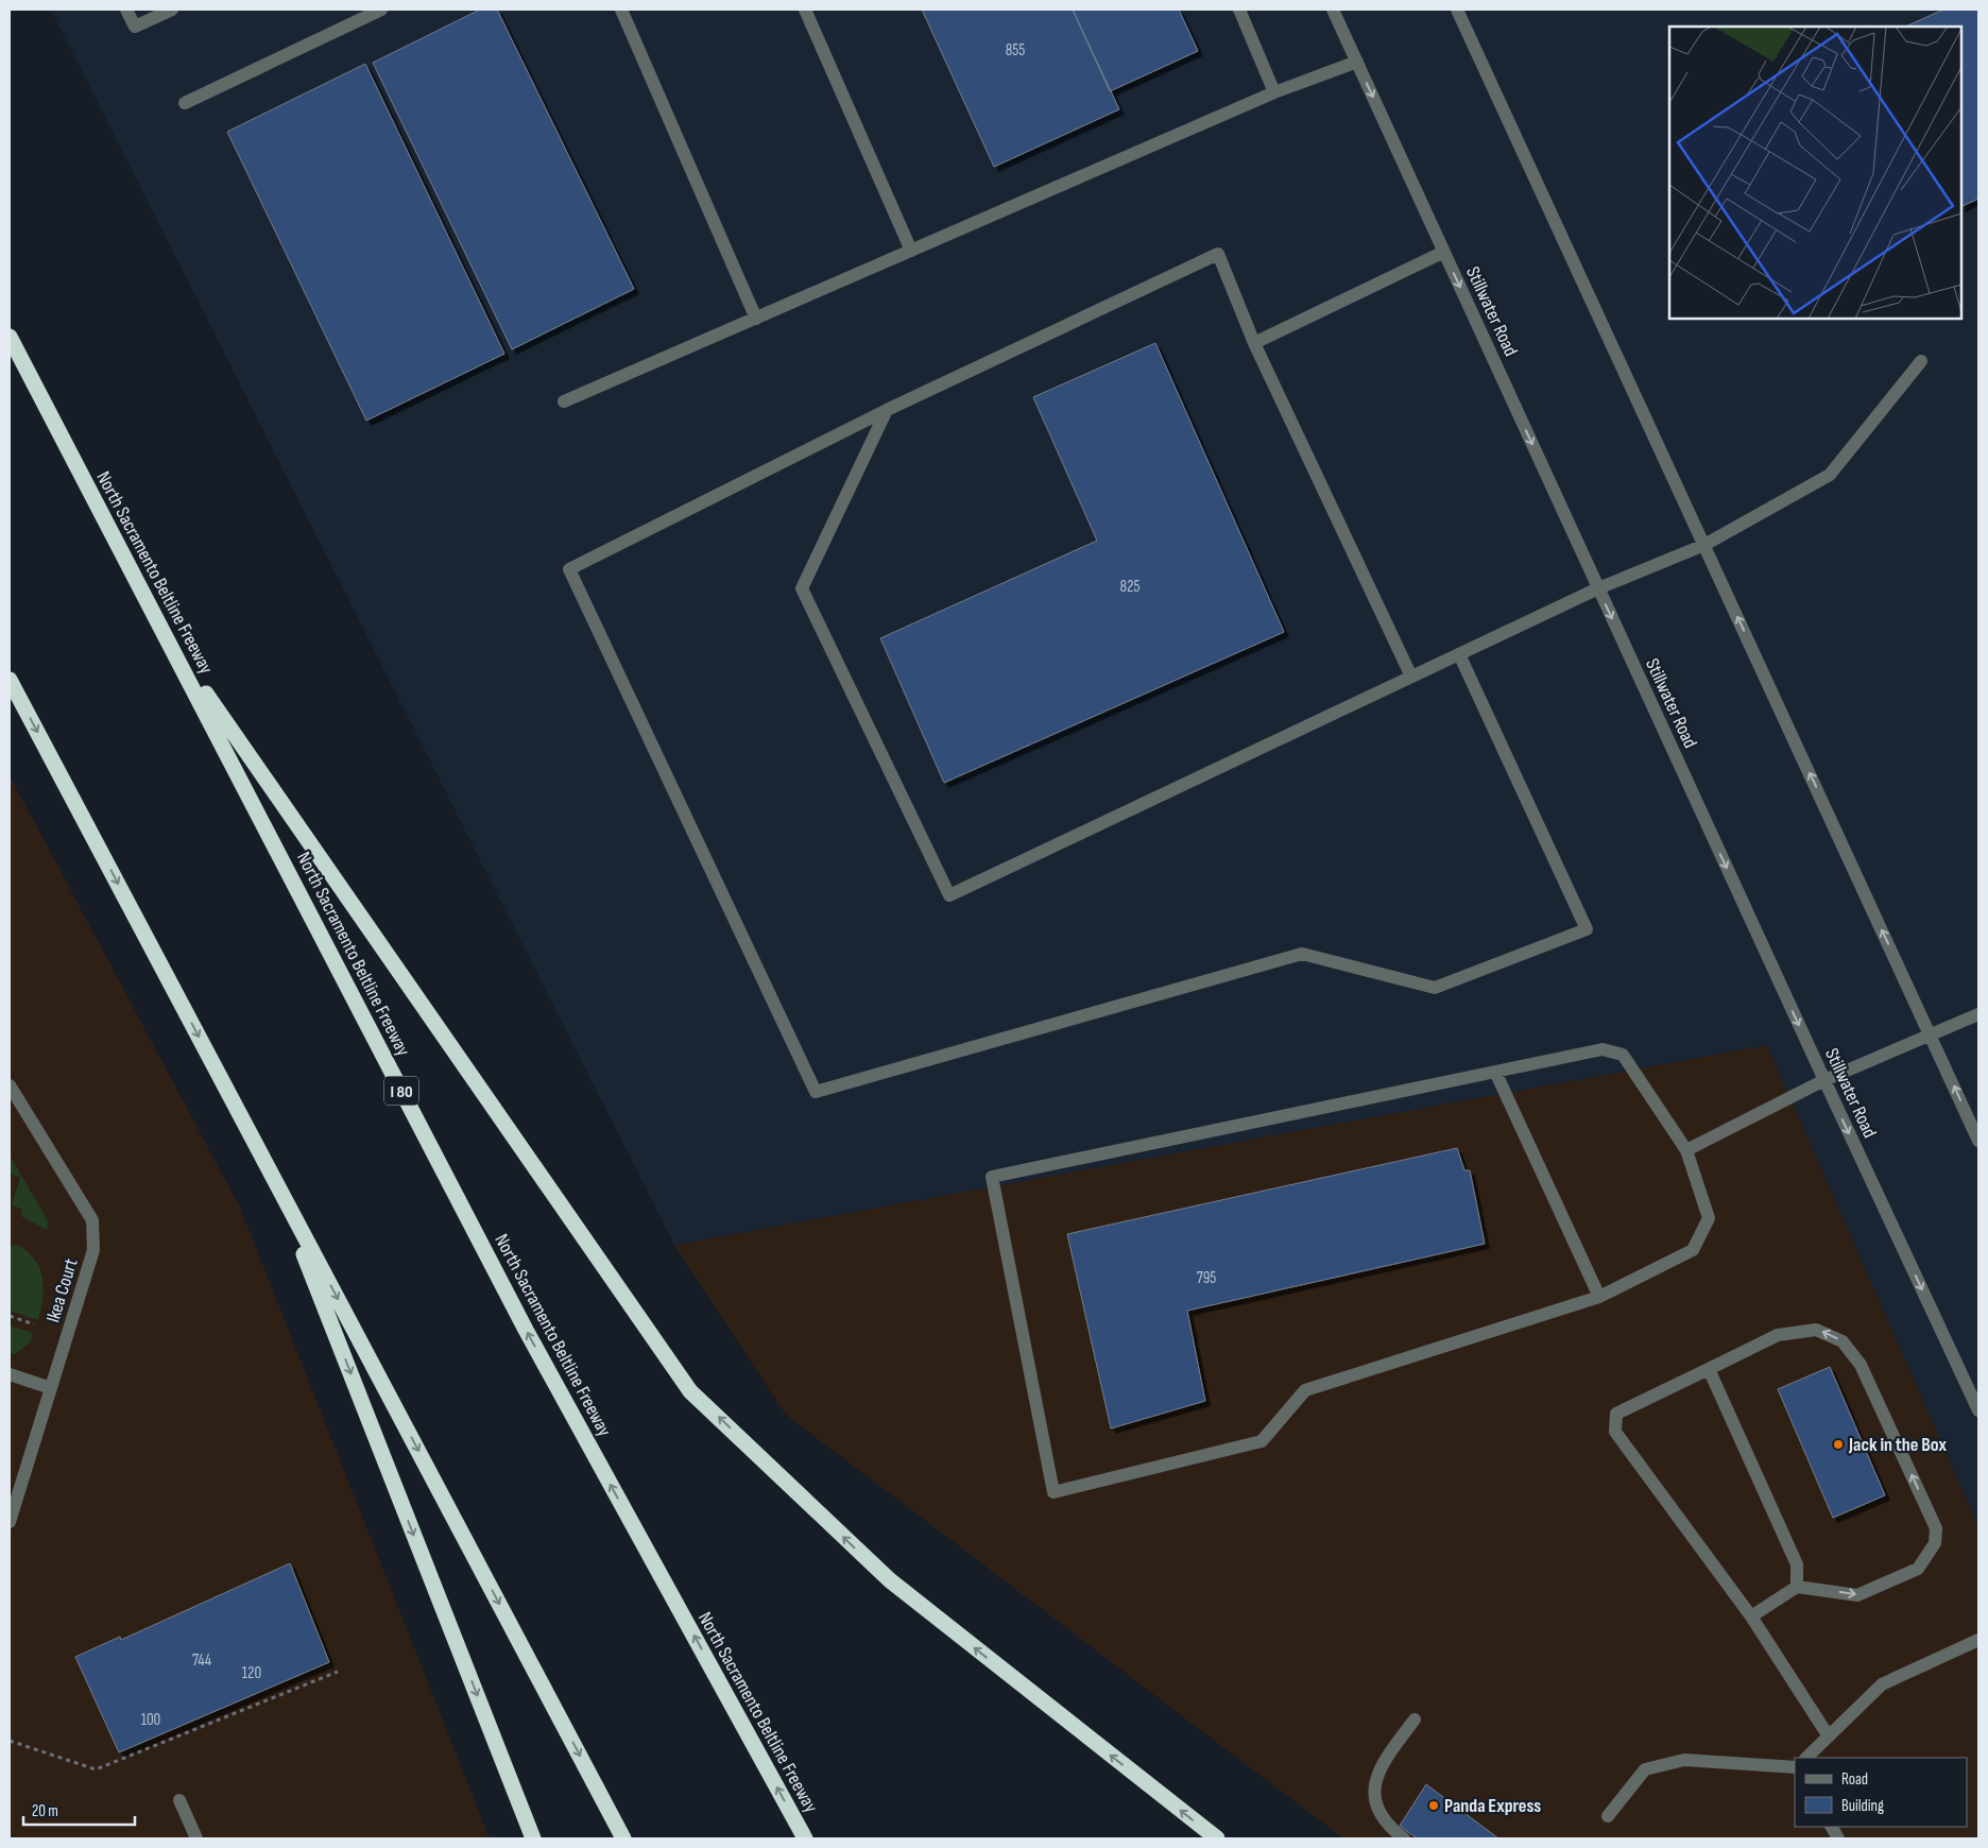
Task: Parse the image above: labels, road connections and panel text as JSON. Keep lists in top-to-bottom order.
{
  "streets": {
    "highway": ["North Sacramento Beltline Freeway", "I 80"],
    "street": ["Stillwater Road", "Ikea Court"]
  },
  "places": ["Jack in the Box", "Panda Express"],
  "house_numbers": [
    "855",
    "825",
    "795",
    "744",
    "120",
    "100"
  ],
  "legend": ["Road", "Building"],
  "scale_bar": "20 m"
}
